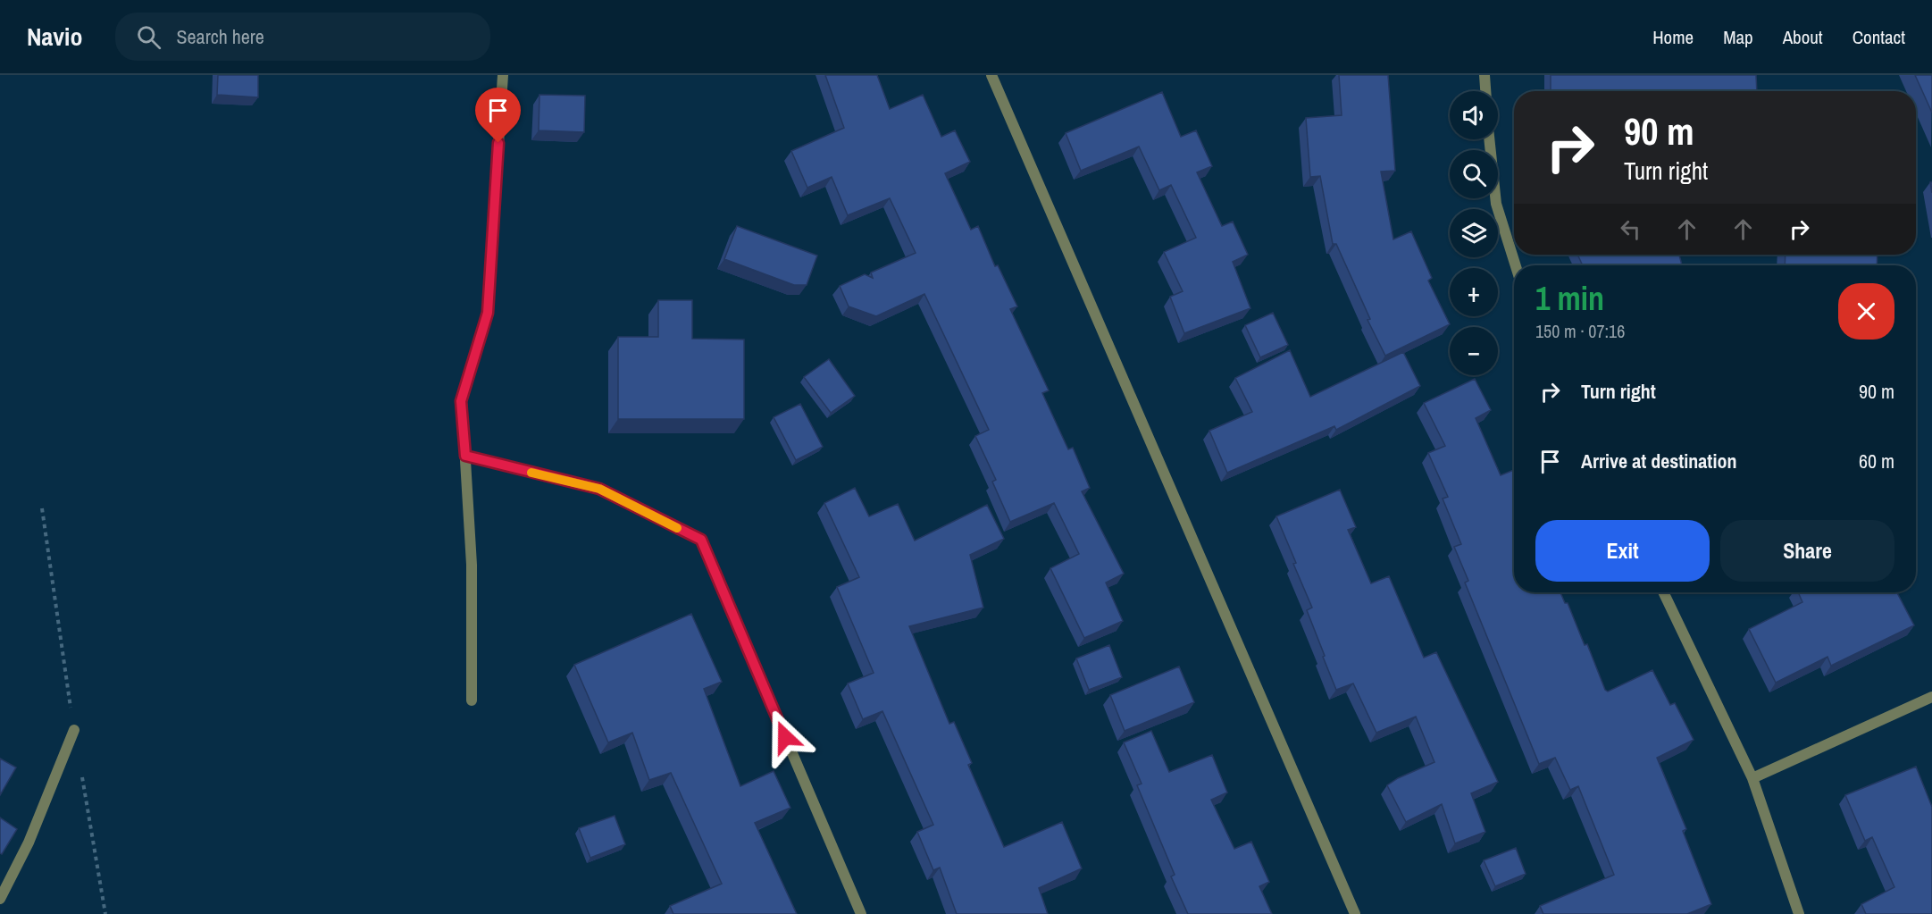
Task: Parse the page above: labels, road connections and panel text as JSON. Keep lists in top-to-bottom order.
{
  "page": {
    "header": "Navio",
    "search": "Search here",
    "nav": [
      "Home",
      "Map",
      "About",
      "Contact"
    ],
    "map_buttons": ["+", "−"],
    "turn": ["90 m", "Turn right"],
    "heading": ["1 min", "150 m · 07:16"],
    "list": [
      {
        "name": "Turn right",
        "value": "90 m"
      },
      {
        "name": "Arrive at destination",
        "value": "60 m"
      }
    ],
    "buttons": ["Exit", "Share"]
  }
}
